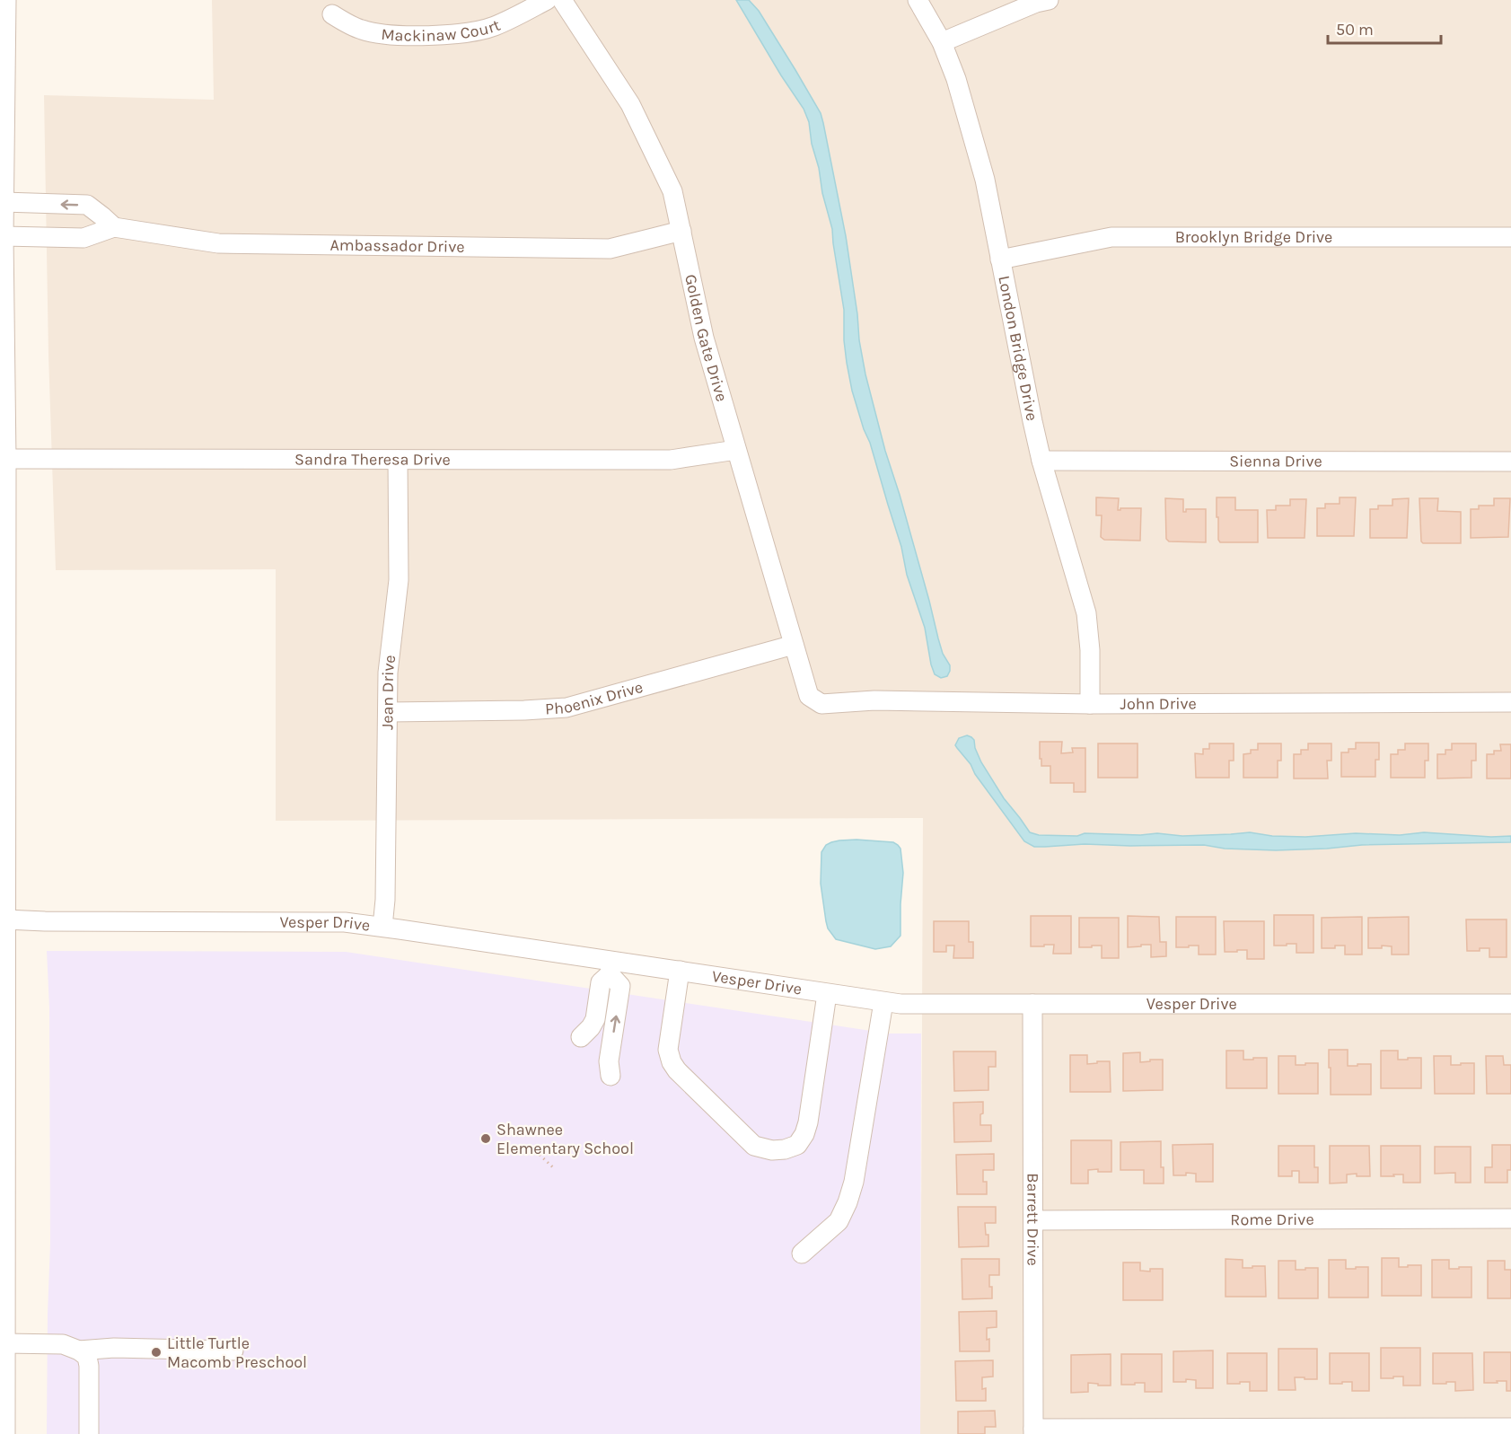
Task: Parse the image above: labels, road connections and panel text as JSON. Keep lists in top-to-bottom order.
{
  "streets": {
    "street": [
      "Mackinaw Court",
      "Brooklyn Bridge Drive",
      "Ambassador Drive",
      "Golden Gate Drive",
      "London Bridge Drive",
      "Sandra Theresa Drive",
      "Sienna Drive",
      "Jean Drive",
      "Phoenix Drive",
      "John Drive",
      "Vesper Drive",
      "Barrett Drive",
      "Rome Drive"
    ]
  },
  "crossings": [
    ["Brooklyn Bridge Drive", "London Bridge Drive"],
    ["Ambassador Drive", "Golden Gate Drive"],
    ["Golden Gate Drive", "Sandra Theresa Drive"],
    ["Golden Gate Drive", "Phoenix Drive"],
    ["Golden Gate Drive", "John Drive"],
    ["London Bridge Drive", "Sienna Drive"],
    ["London Bridge Drive", "John Drive"],
    ["Sandra Theresa Drive", "Jean Drive"],
    ["Jean Drive", "Phoenix Drive"],
    ["Jean Drive", "Vesper Drive"],
    ["Vesper Drive", "Barrett Drive"],
    ["Barrett Drive", "Rome Drive"]
  ],
  "places": ["Shawnee Elementary School", "Little Turtle Macomb Preschool"],
  "scale_bar": "50 m"
}
